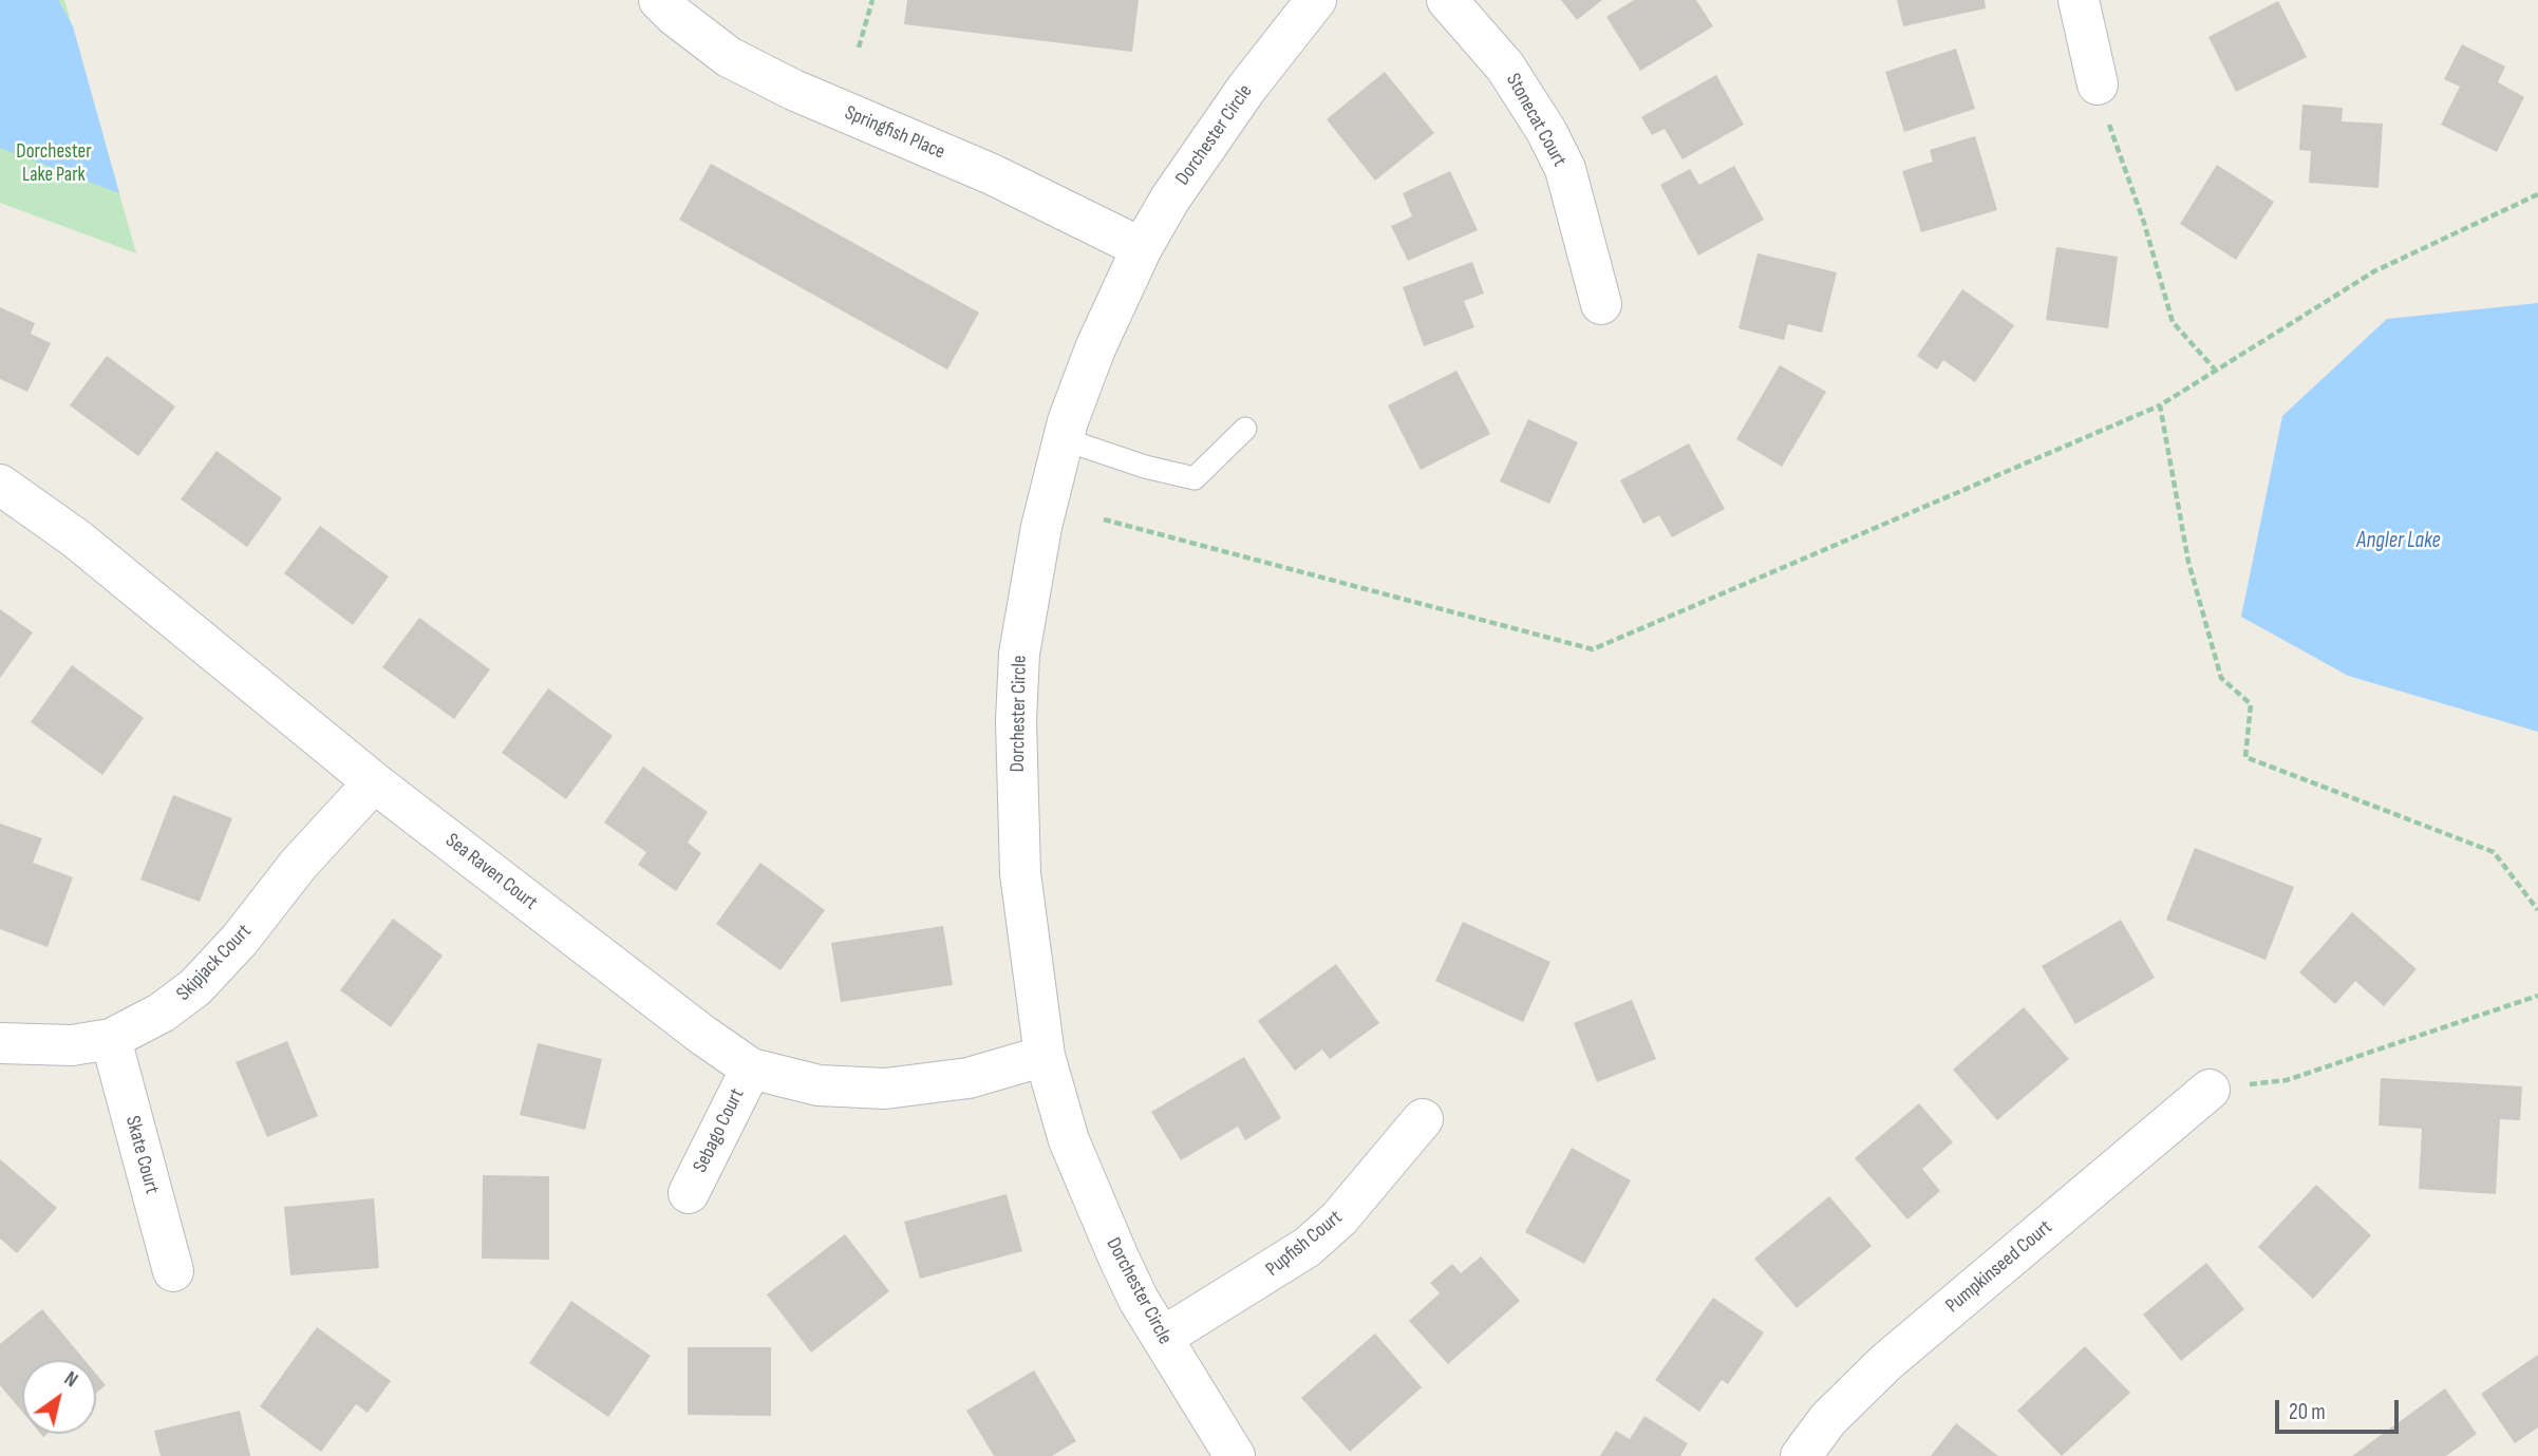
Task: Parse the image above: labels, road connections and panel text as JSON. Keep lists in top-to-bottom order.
{
  "streets": {
    "street": [
      "Stonecat Court",
      "Springfish Place",
      "Dorchester Circle",
      "Sea Raven Court",
      "Skipjack Court",
      "Sebago Court",
      "Skate Court",
      "Pupfish Court",
      "Pumpkinseed Court"
    ]
  },
  "crossings": [
    ["Springfish Place", "Dorchester Circle"],
    ["Dorchester Circle", "Sea Raven Court"],
    ["Dorchester Circle", "Pupfish Court"],
    ["Sea Raven Court", "Skipjack Court"],
    ["Sea Raven Court", "Sebago Court"],
    ["Skipjack Court", "Skate Court"]
  ],
  "water": ["Angler Lake"],
  "parks": ["Dorchester Lake Park"],
  "scale_bar": "20 m",
  "north": "top right"
}
